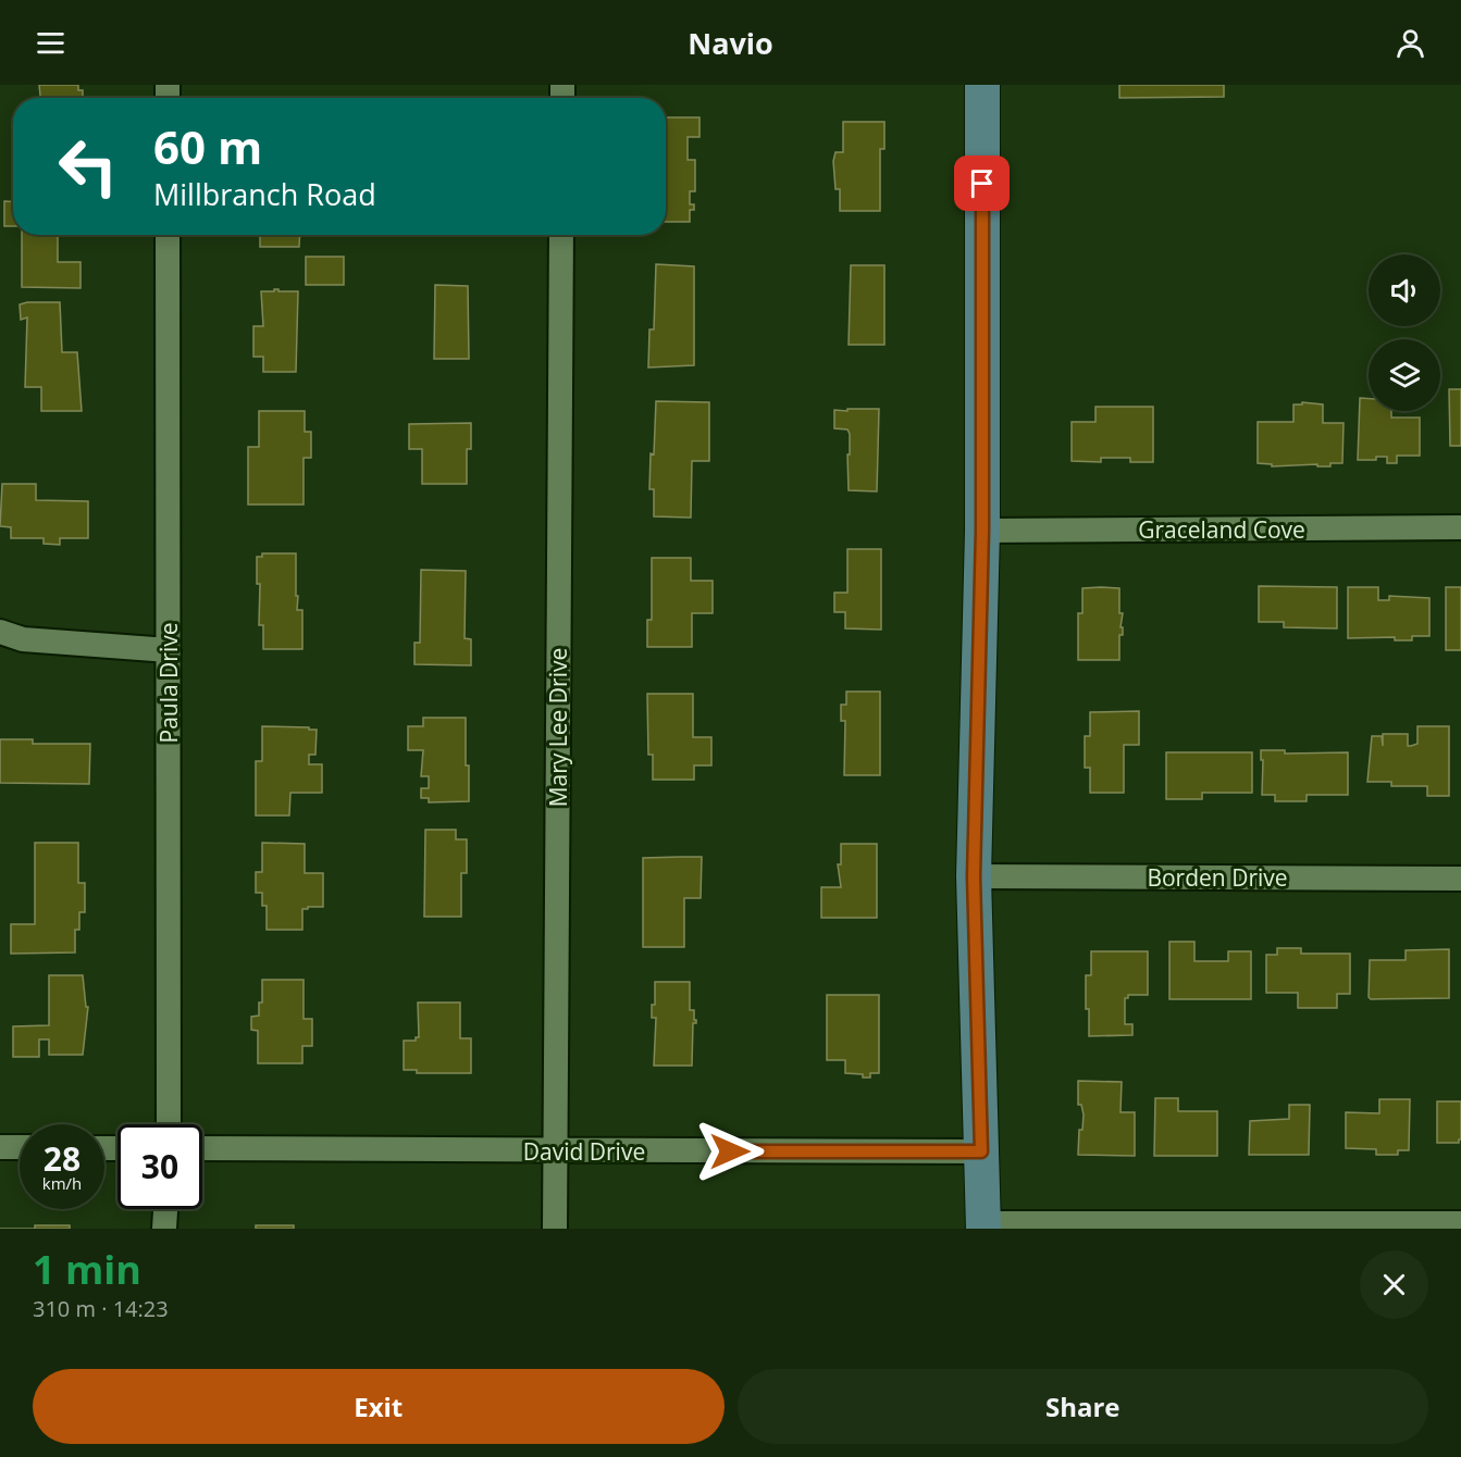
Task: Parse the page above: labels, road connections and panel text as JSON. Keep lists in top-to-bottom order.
{
  "streets": {
    "street": [
      "Graceland Cove",
      "Paula Drive",
      "Mary Lee Drive",
      "Borden Drive",
      "David Drive"
    ]
  },
  "crossings": [
    ["Mary Lee Drive", "David Drive"]
  ],
  "page": {
    "header": "Navio",
    "turn": ["60 m", "Millbranch Road"],
    "speed": "28 km/h",
    "limit": "30",
    "heading": ["1 min", "310 m · 14:23"],
    "buttons": ["Exit", "Share"]
  }
}
